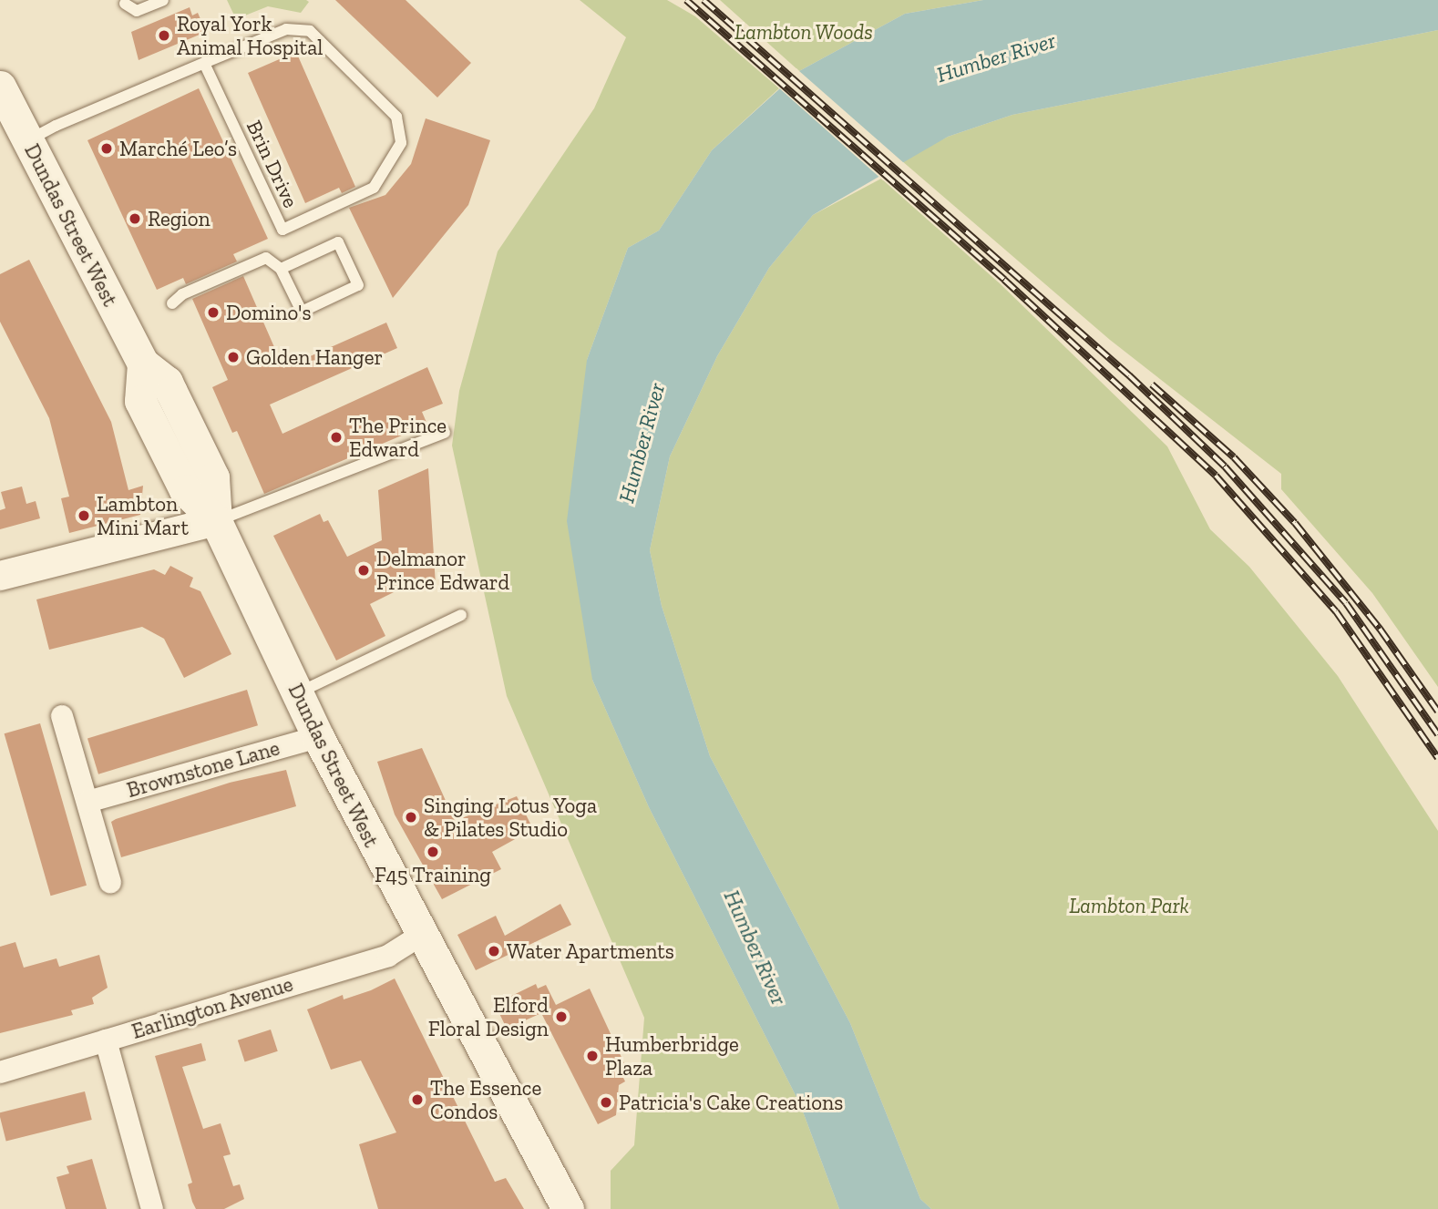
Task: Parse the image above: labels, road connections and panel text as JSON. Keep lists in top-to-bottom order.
{
  "streets": {
    "main road": ["Dundas Street West"],
    "street": ["Brownstone Lane", "Earlington Avenue"],
    "lane": ["Brin Drive"]
  },
  "crossings": [
    ["Dundas Street West", "Brownstone Lane"],
    ["Dundas Street West", "Earlington Avenue"]
  ],
  "water": ["Humber River"],
  "parks": ["Lambton Woods", "Lambton Park"],
  "places": [
    "Royal York Animal Hospital",
    "Marché Leo’s",
    "Region",
    "Domino's",
    "Golden Hanger",
    "The Prince Edward",
    "Lambton Mini Mart",
    "Delmanor Prince Edward",
    "Singing Lotus Yoga & Pilates Studio",
    "F45 Training",
    "Water Apartments",
    "Elford Floral Design",
    "Humberbridge Plaza",
    "The Essence Condos",
    "Patricia's Cake Creations"
  ]
}
